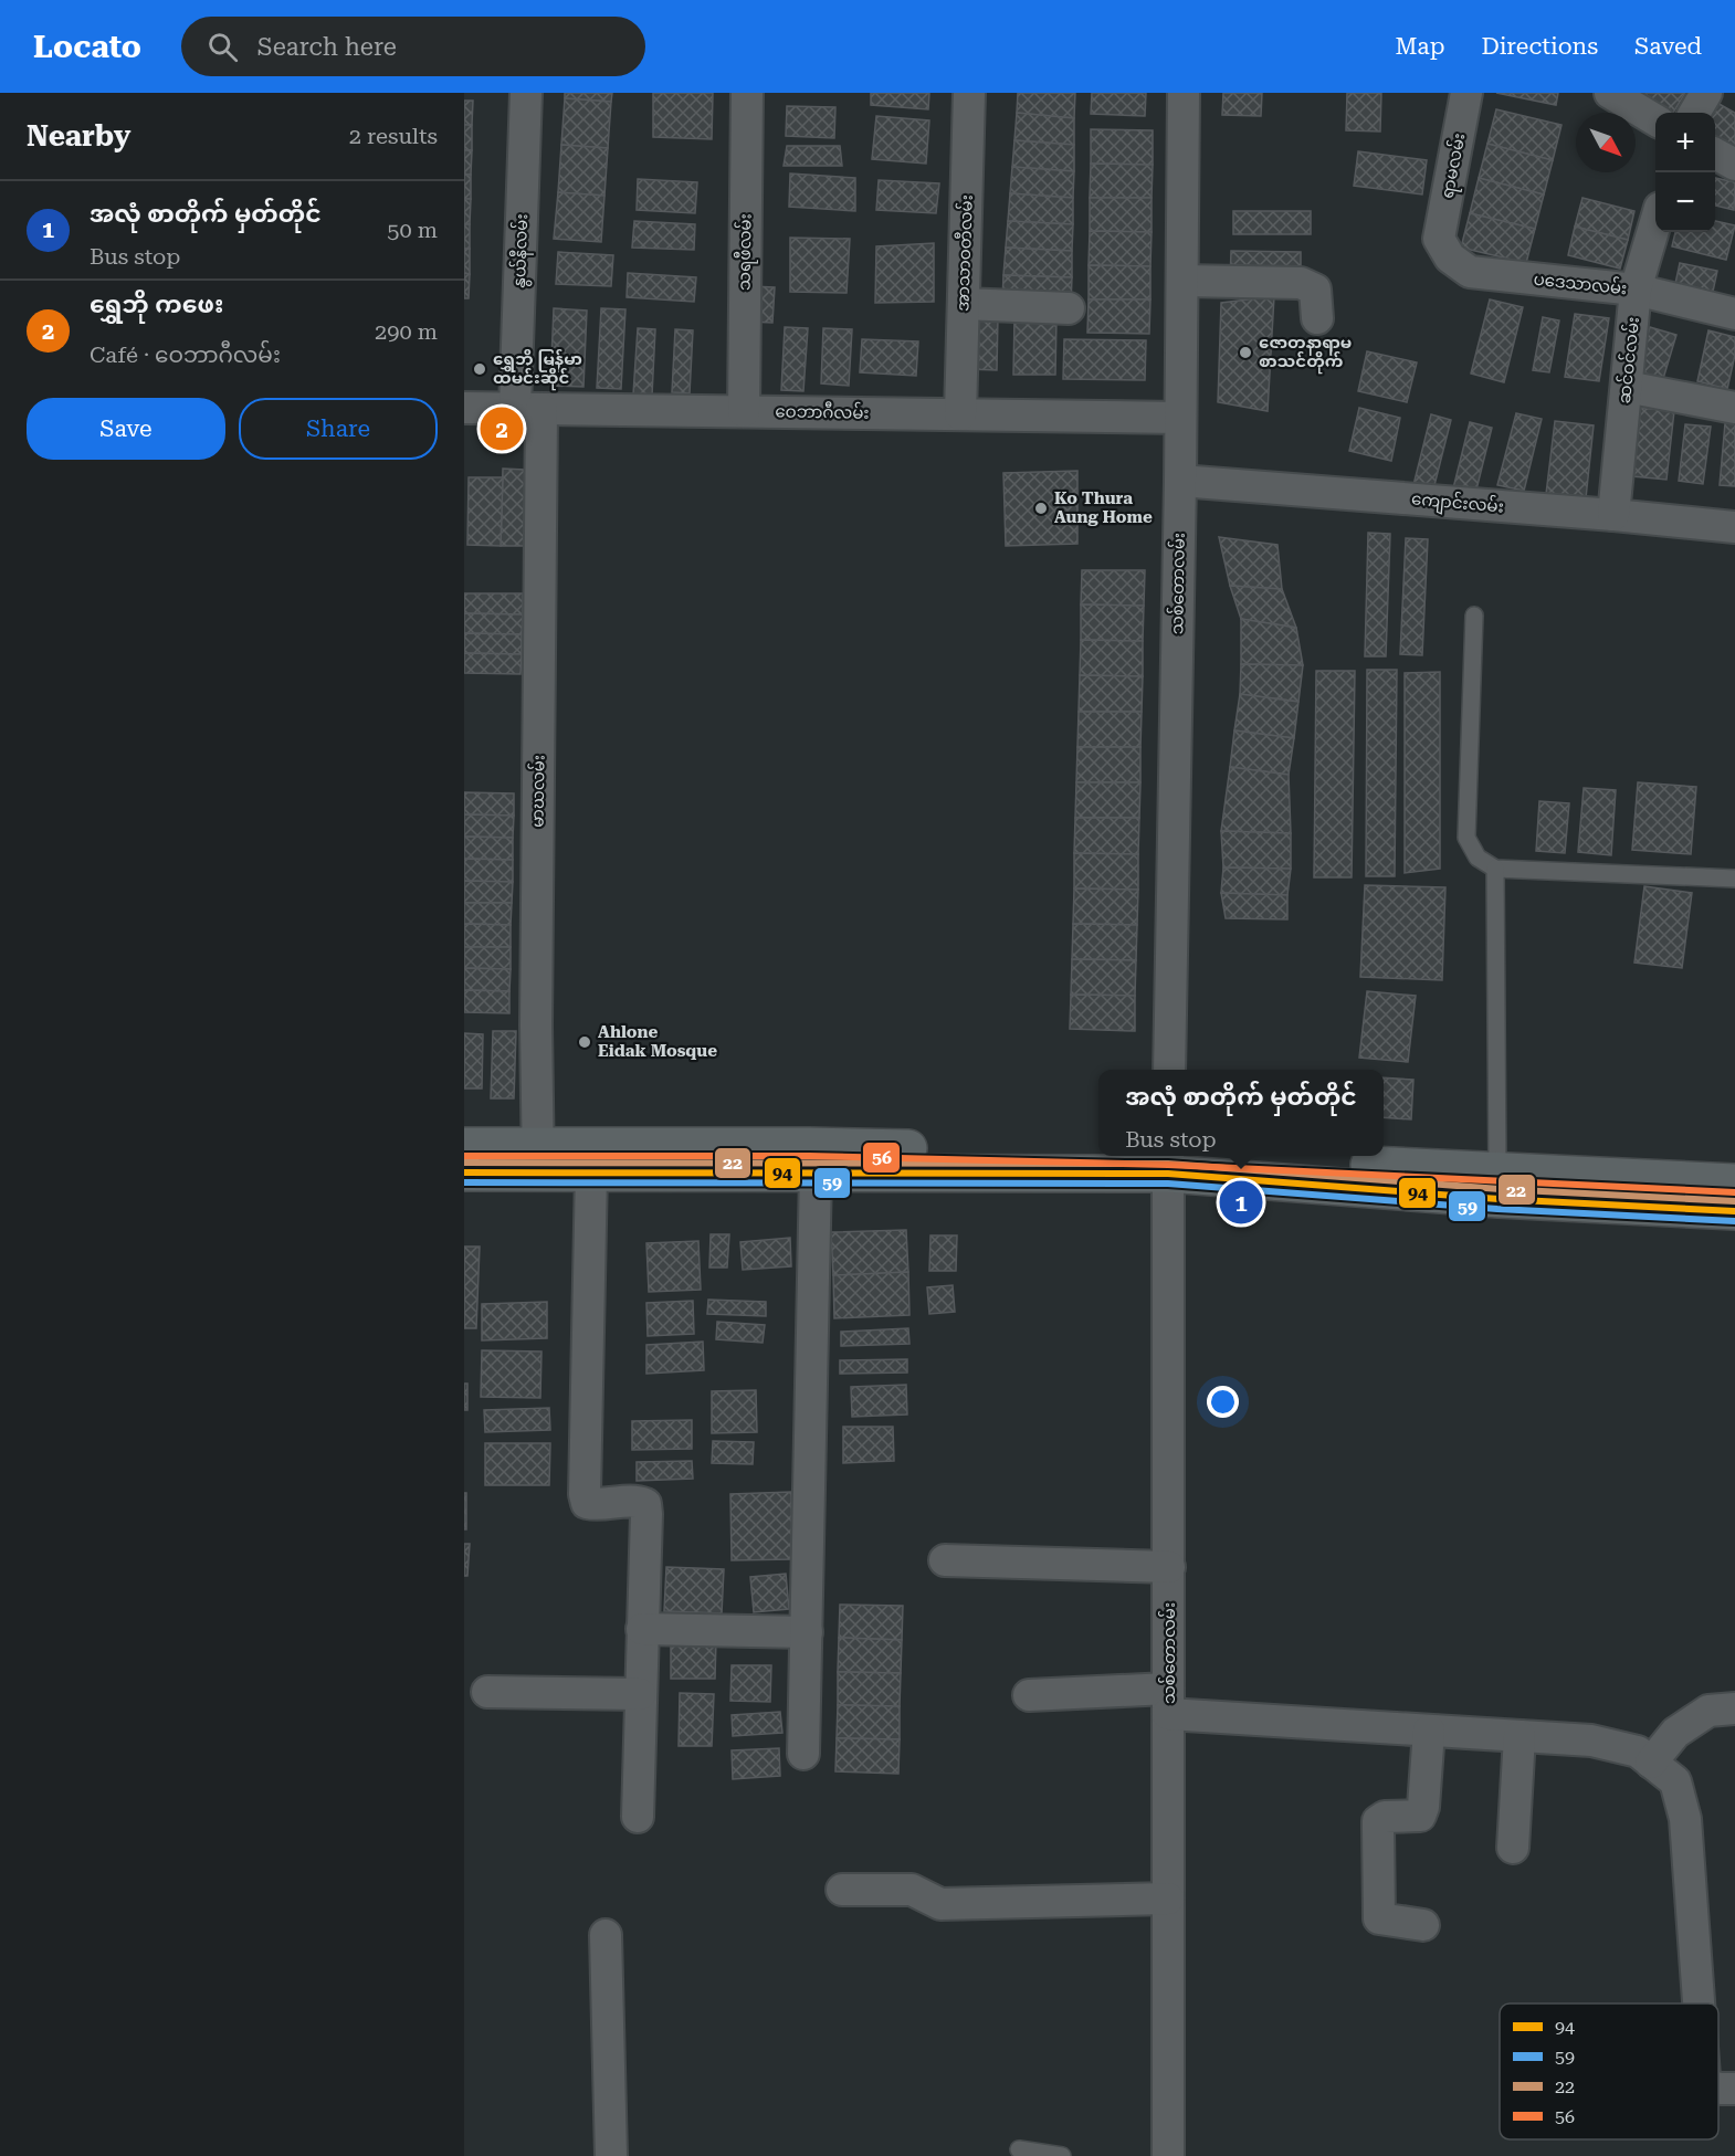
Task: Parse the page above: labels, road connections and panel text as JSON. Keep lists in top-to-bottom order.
{
  "streets": {
    "street": [
      "ရာမလမ်း",
      "နွယ်နီလမ်း",
      "သရဖီလမ်း",
      "အာသာဝတီလမ်း",
      "ပဒေသာလမ်း",
      "ဆင်ဝင်လမ်း",
      "ဝေဘာဂီလမ်း",
      "ကျောင်းလမ်း",
      "သစ်တောလမ်း",
      "မာဃလမ်း"
    ]
  },
  "crossings": [
    ["ရာမလမ်း", "ပဒေသာလမ်း"],
    ["နွယ်နီလမ်း", "ဝေဘာဂီလမ်း"],
    ["နွယ်နီလမ်း", "မာဃလမ်း"],
    ["သရဖီလမ်း", "ဝေဘာဂီလမ်း"],
    ["အာသာဝတီလမ်း", "ဝေဘာဂီလမ်း"],
    ["ပဒေသာလမ်း", "ဆင်ဝင်လမ်း"],
    ["ဆင်ဝင်လမ်း", "ကျောင်းလမ်း"],
    ["ဝေဘာဂီလမ်း", "သစ်တောလမ်း"],
    ["ဝေဘာဂီလမ်း", "မာဃလမ်း"],
    ["ကျောင်းလမ်း", "သစ်တောလမ်း"]
  ],
  "places": [
    "ဇောတနာရာမ စာသင်တိုက်",
    "ရွှေဘို မြန်မာ ထမင်းဆိုင်",
    "Ko Thura Aung Home",
    "Ahlone Eidak Mosque"
  ],
  "lines": [
    "transit line 56",
    "transit line 22",
    "transit line 94",
    "transit line 59"
  ],
  "legend": [
    "94",
    "59",
    "22",
    "56"
  ],
  "north": "bottom right",
  "page": {
    "header": "Locato",
    "search": "Search here",
    "nav": ["Map", "Directions", "Saved"],
    "heading": ["Nearby", "2 results"],
    "map_buttons": ["+", "−"],
    "list": [
      {
        "mark": "1",
        "name": "အလုံ စာတိုက် မှတ်တိုင်",
        "note": "Bus stop",
        "value": "50 m"
      },
      {
        "mark": "2",
        "name": "ရွှေဘို ကဖေး",
        "note": "Café · ဝေဘာဂီလမ်း",
        "value": "290 m"
      }
    ],
    "buttons": ["Save", "Share"],
    "pins": ["2", "1"],
    "popup": ["အလုံ စာတိုက် မှတ်တိုင်", "Bus stop"]
  }
}
